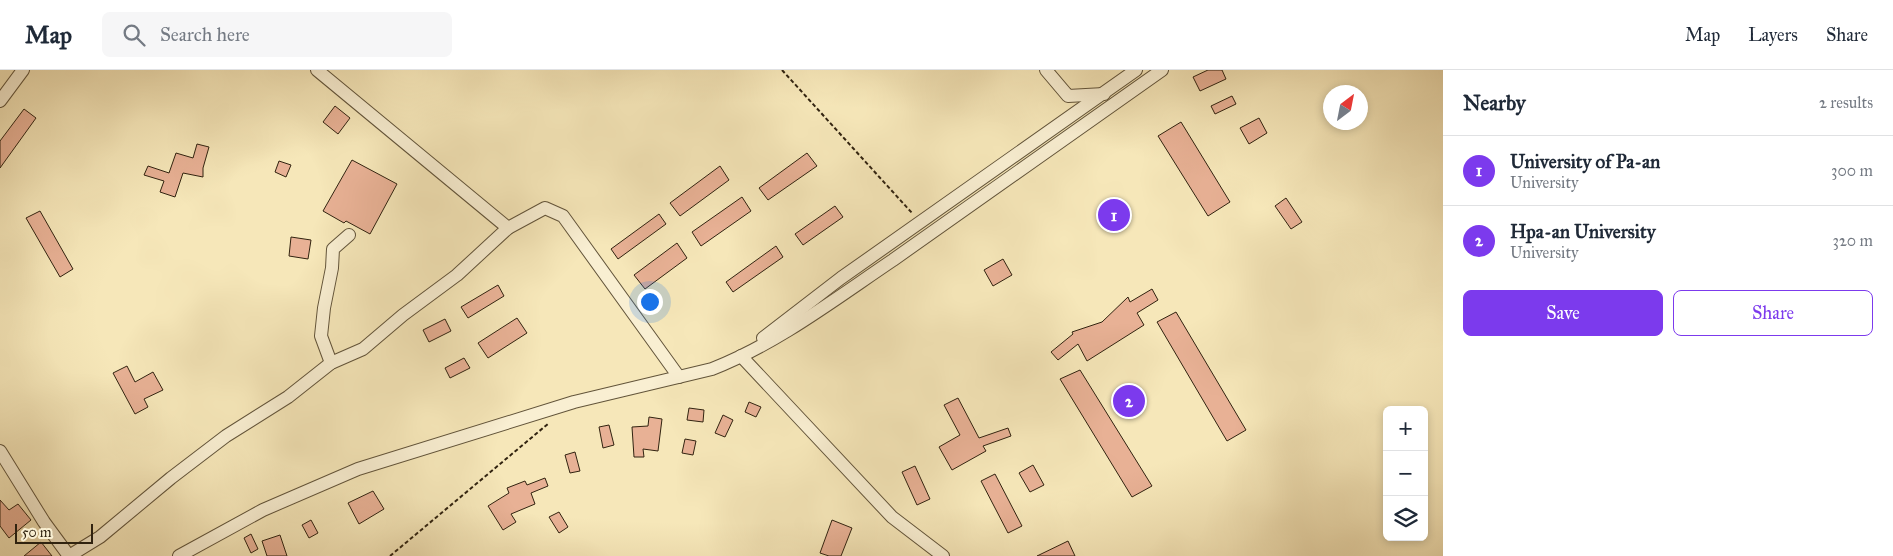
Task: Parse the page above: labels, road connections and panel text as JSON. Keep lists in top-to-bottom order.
{
  "scale_bar": "50 m",
  "north": "top right",
  "page": {
    "header": "Map",
    "search": "Search here",
    "nav": ["Map", "Layers", "Share"],
    "heading": ["Nearby", "2 results"],
    "list": [
      {
        "mark": "1",
        "name": "University of Pa-an",
        "note": "University",
        "value": "300 m"
      },
      {
        "mark": "2",
        "name": "Hpa-an University",
        "note": "University",
        "value": "320 m"
      }
    ],
    "pins": ["1", "2"],
    "buttons": ["Save", "Share"],
    "map_buttons": ["+", "−"],
    "scale": "50 m"
  }
}
